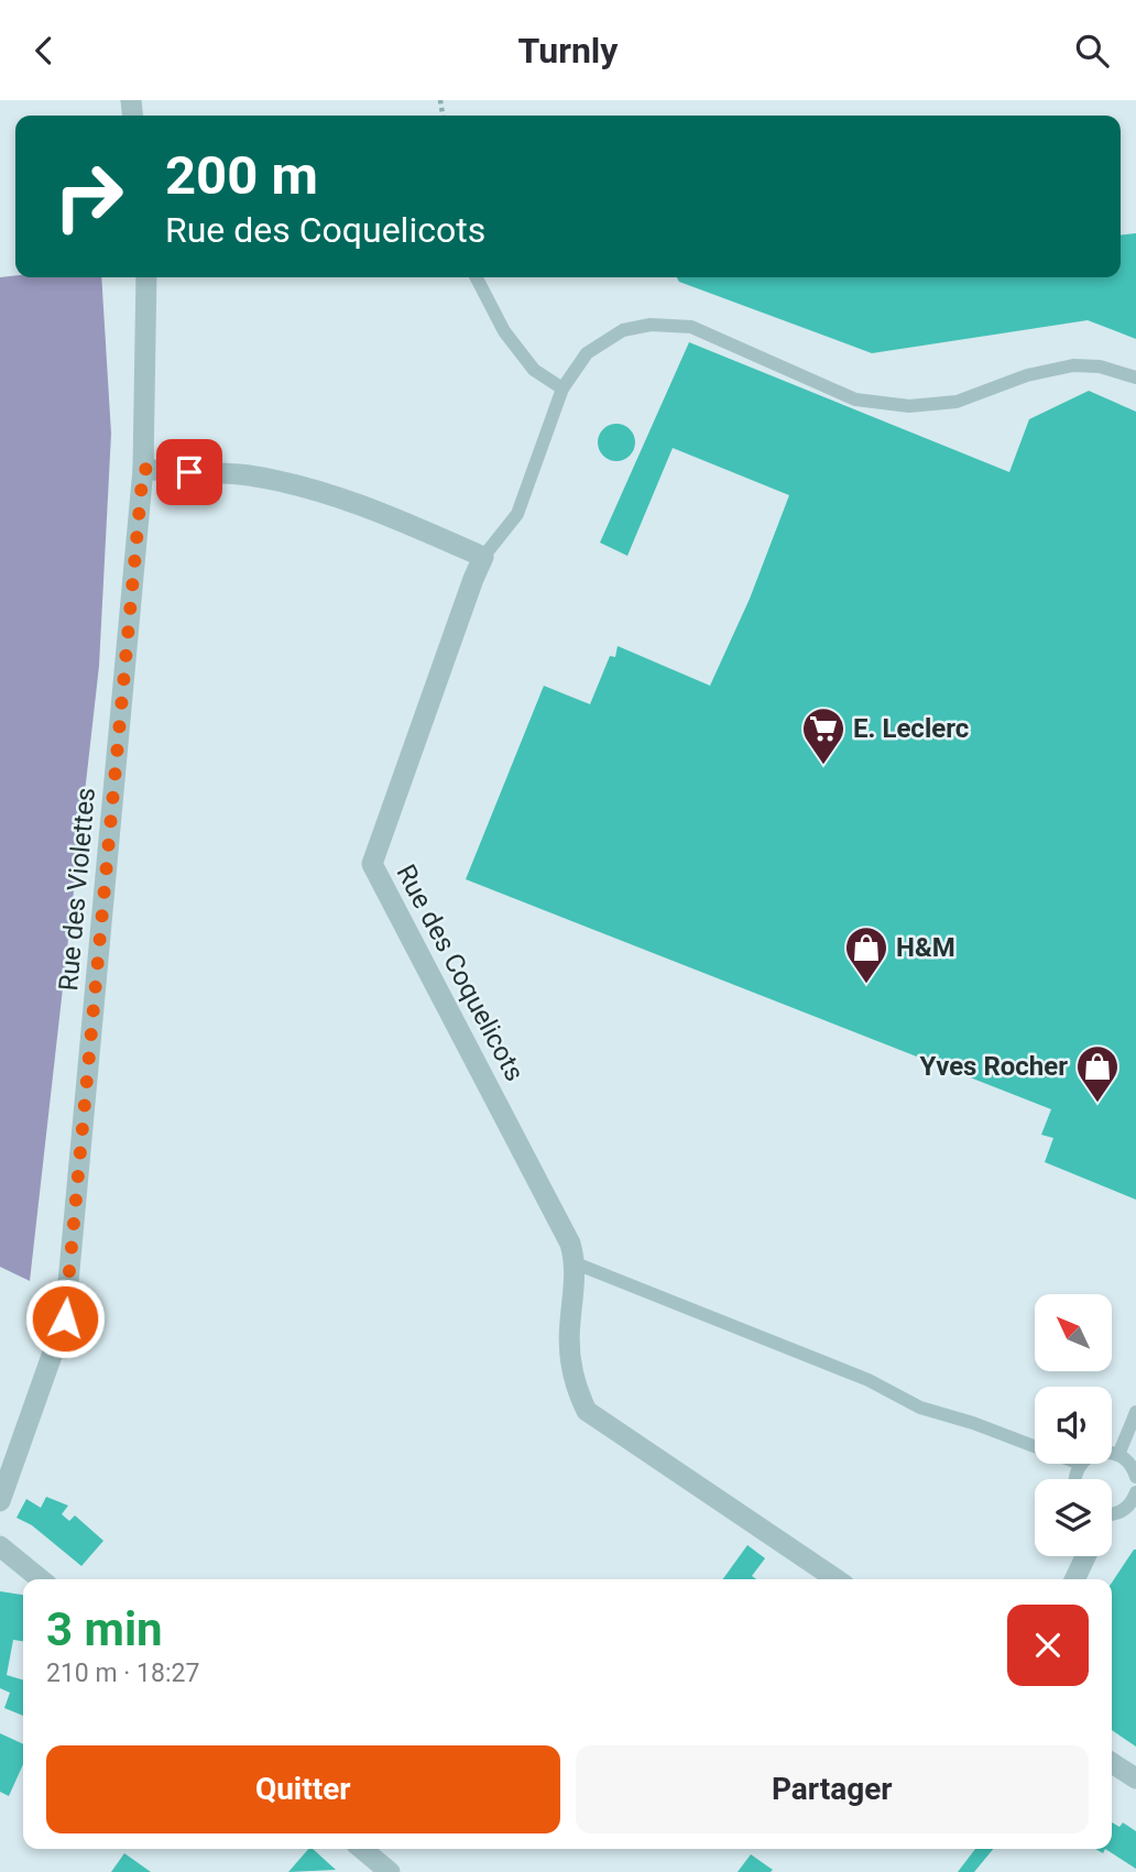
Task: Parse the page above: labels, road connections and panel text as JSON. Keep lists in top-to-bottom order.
{
  "streets": {
    "street": ["Rue des Violettes", "Rue des Coquelicots"]
  },
  "places": {
    "supermarket": ["E. Leclerc"],
    "shop": ["H&M", "Yves Rocher"]
  },
  "north": "top left",
  "page": {
    "header": "Turnly",
    "turn": ["200 m", "Rue des Coquelicots"],
    "heading": ["3 min", "210 m · 18:27"],
    "buttons": ["Quitter", "Partager"]
  }
}
